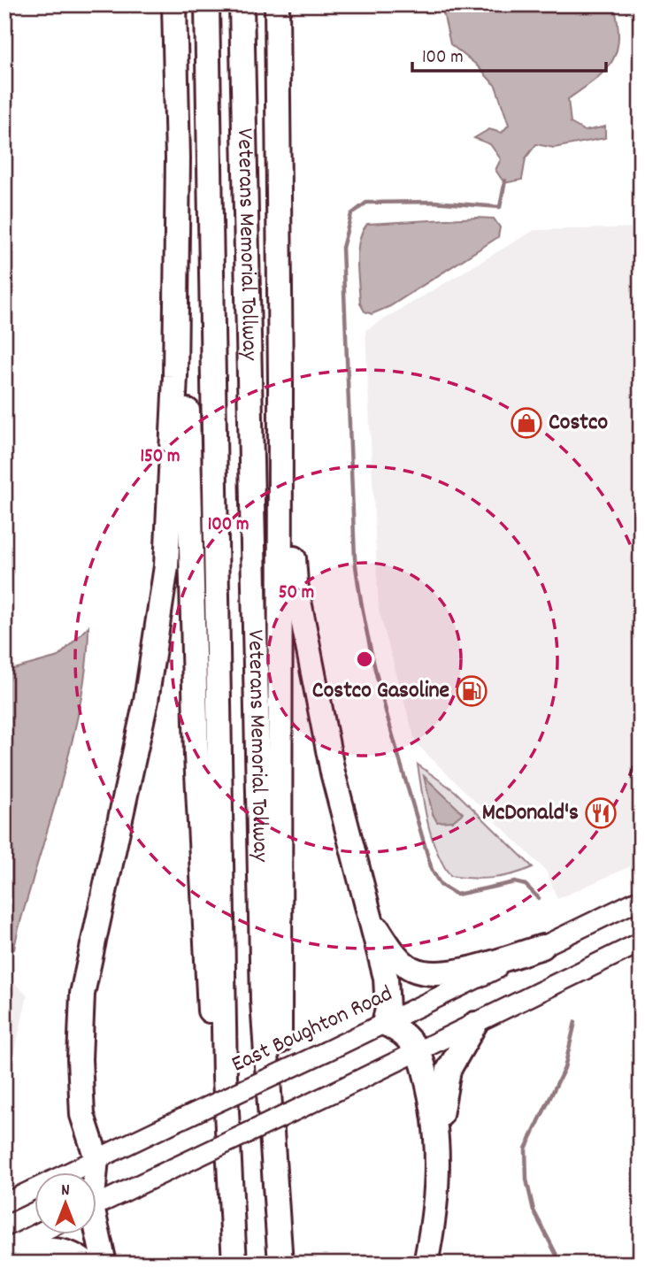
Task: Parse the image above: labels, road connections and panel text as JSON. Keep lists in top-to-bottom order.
{
  "streets": {
    "highway": ["Veterans Memorial Tollway"],
    "main road": ["East Boughton Road"]
  },
  "places": {
    "shop": ["Costco"],
    "fuel station": ["Costco Gasoline"],
    "restaurant": ["McDonald's"]
  },
  "scale_bar": "100 m",
  "north": "top",
  "rings": ["150 m", "100 m", "50 m"]
}
